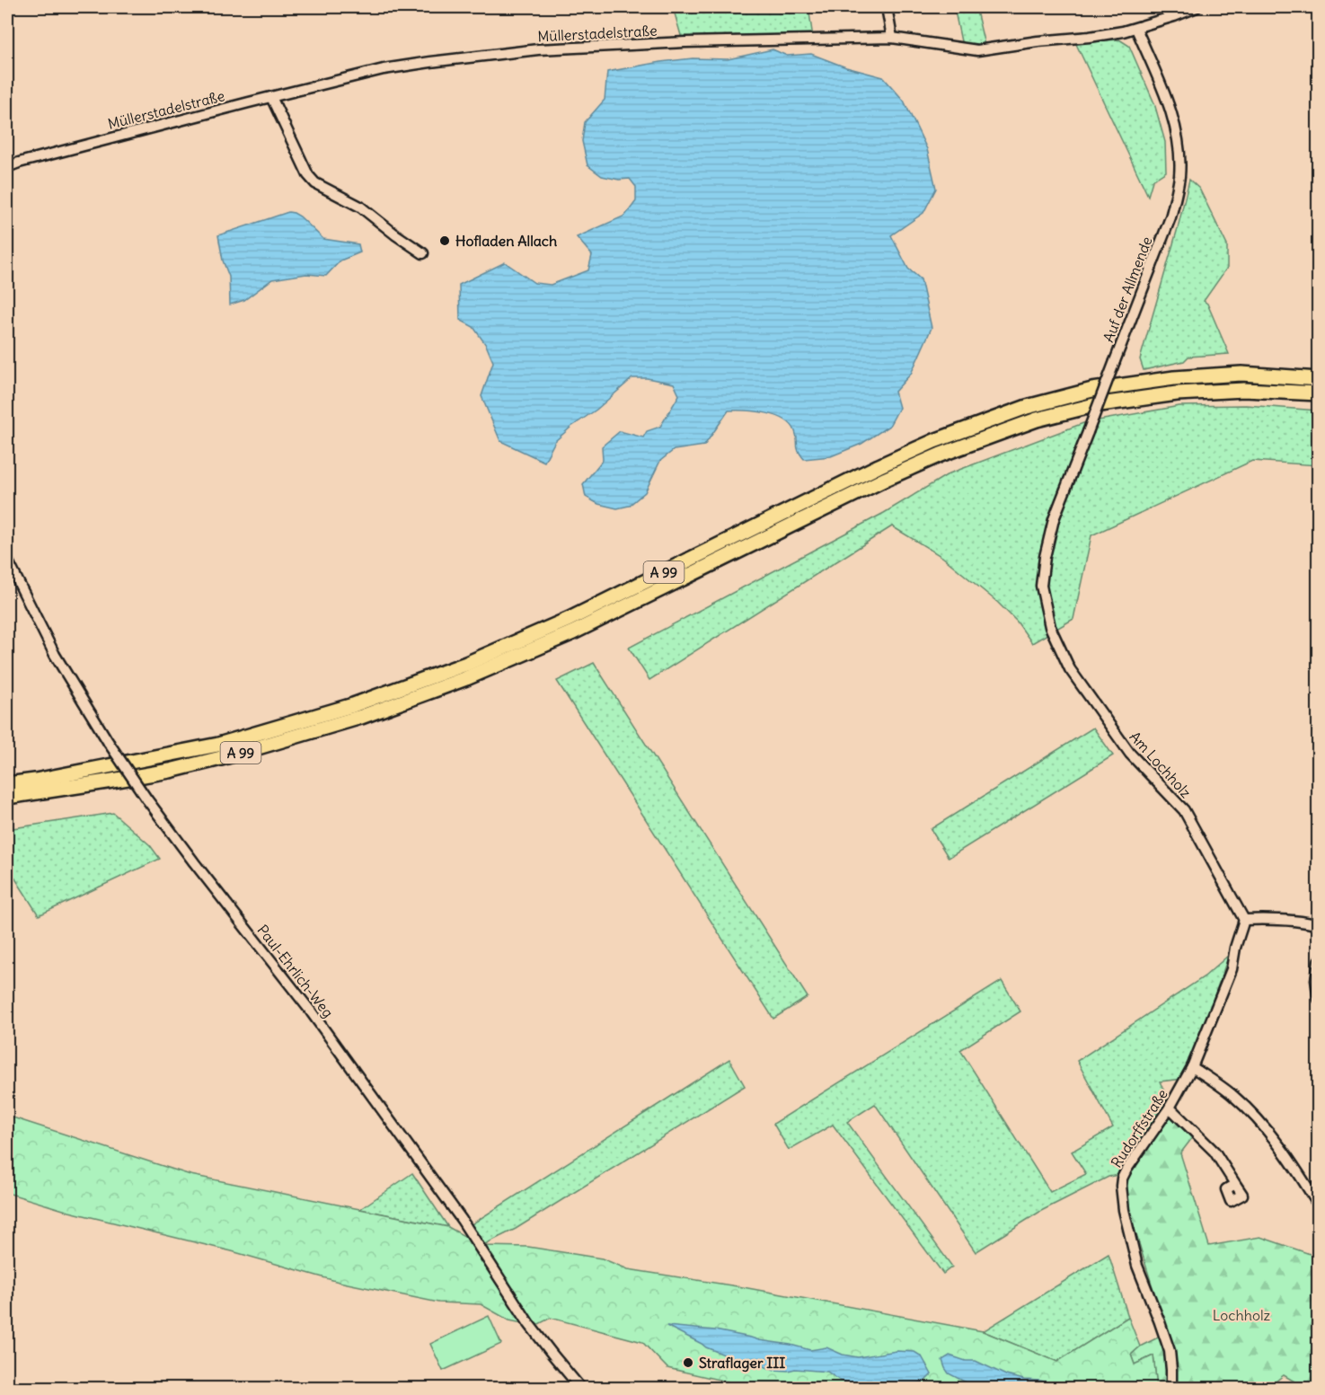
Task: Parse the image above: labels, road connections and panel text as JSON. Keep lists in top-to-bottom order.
{
  "streets": {
    "highway": ["A 99"],
    "street": [
      "Müllerstadelstraße",
      "Auf der Allmende",
      "Am Lochholz",
      "Paul-Ehrlich-Weg",
      "Rudorffstraße"
    ]
  },
  "crossings": [
    ["Müllerstadelstraße", "Auf der Allmende"],
    ["Auf der Allmende", "Am Lochholz"],
    ["Am Lochholz", "Rudorffstraße"]
  ],
  "parks": ["Lochholz"],
  "places": ["Hofladen Allach", "Straflager III"]
}
